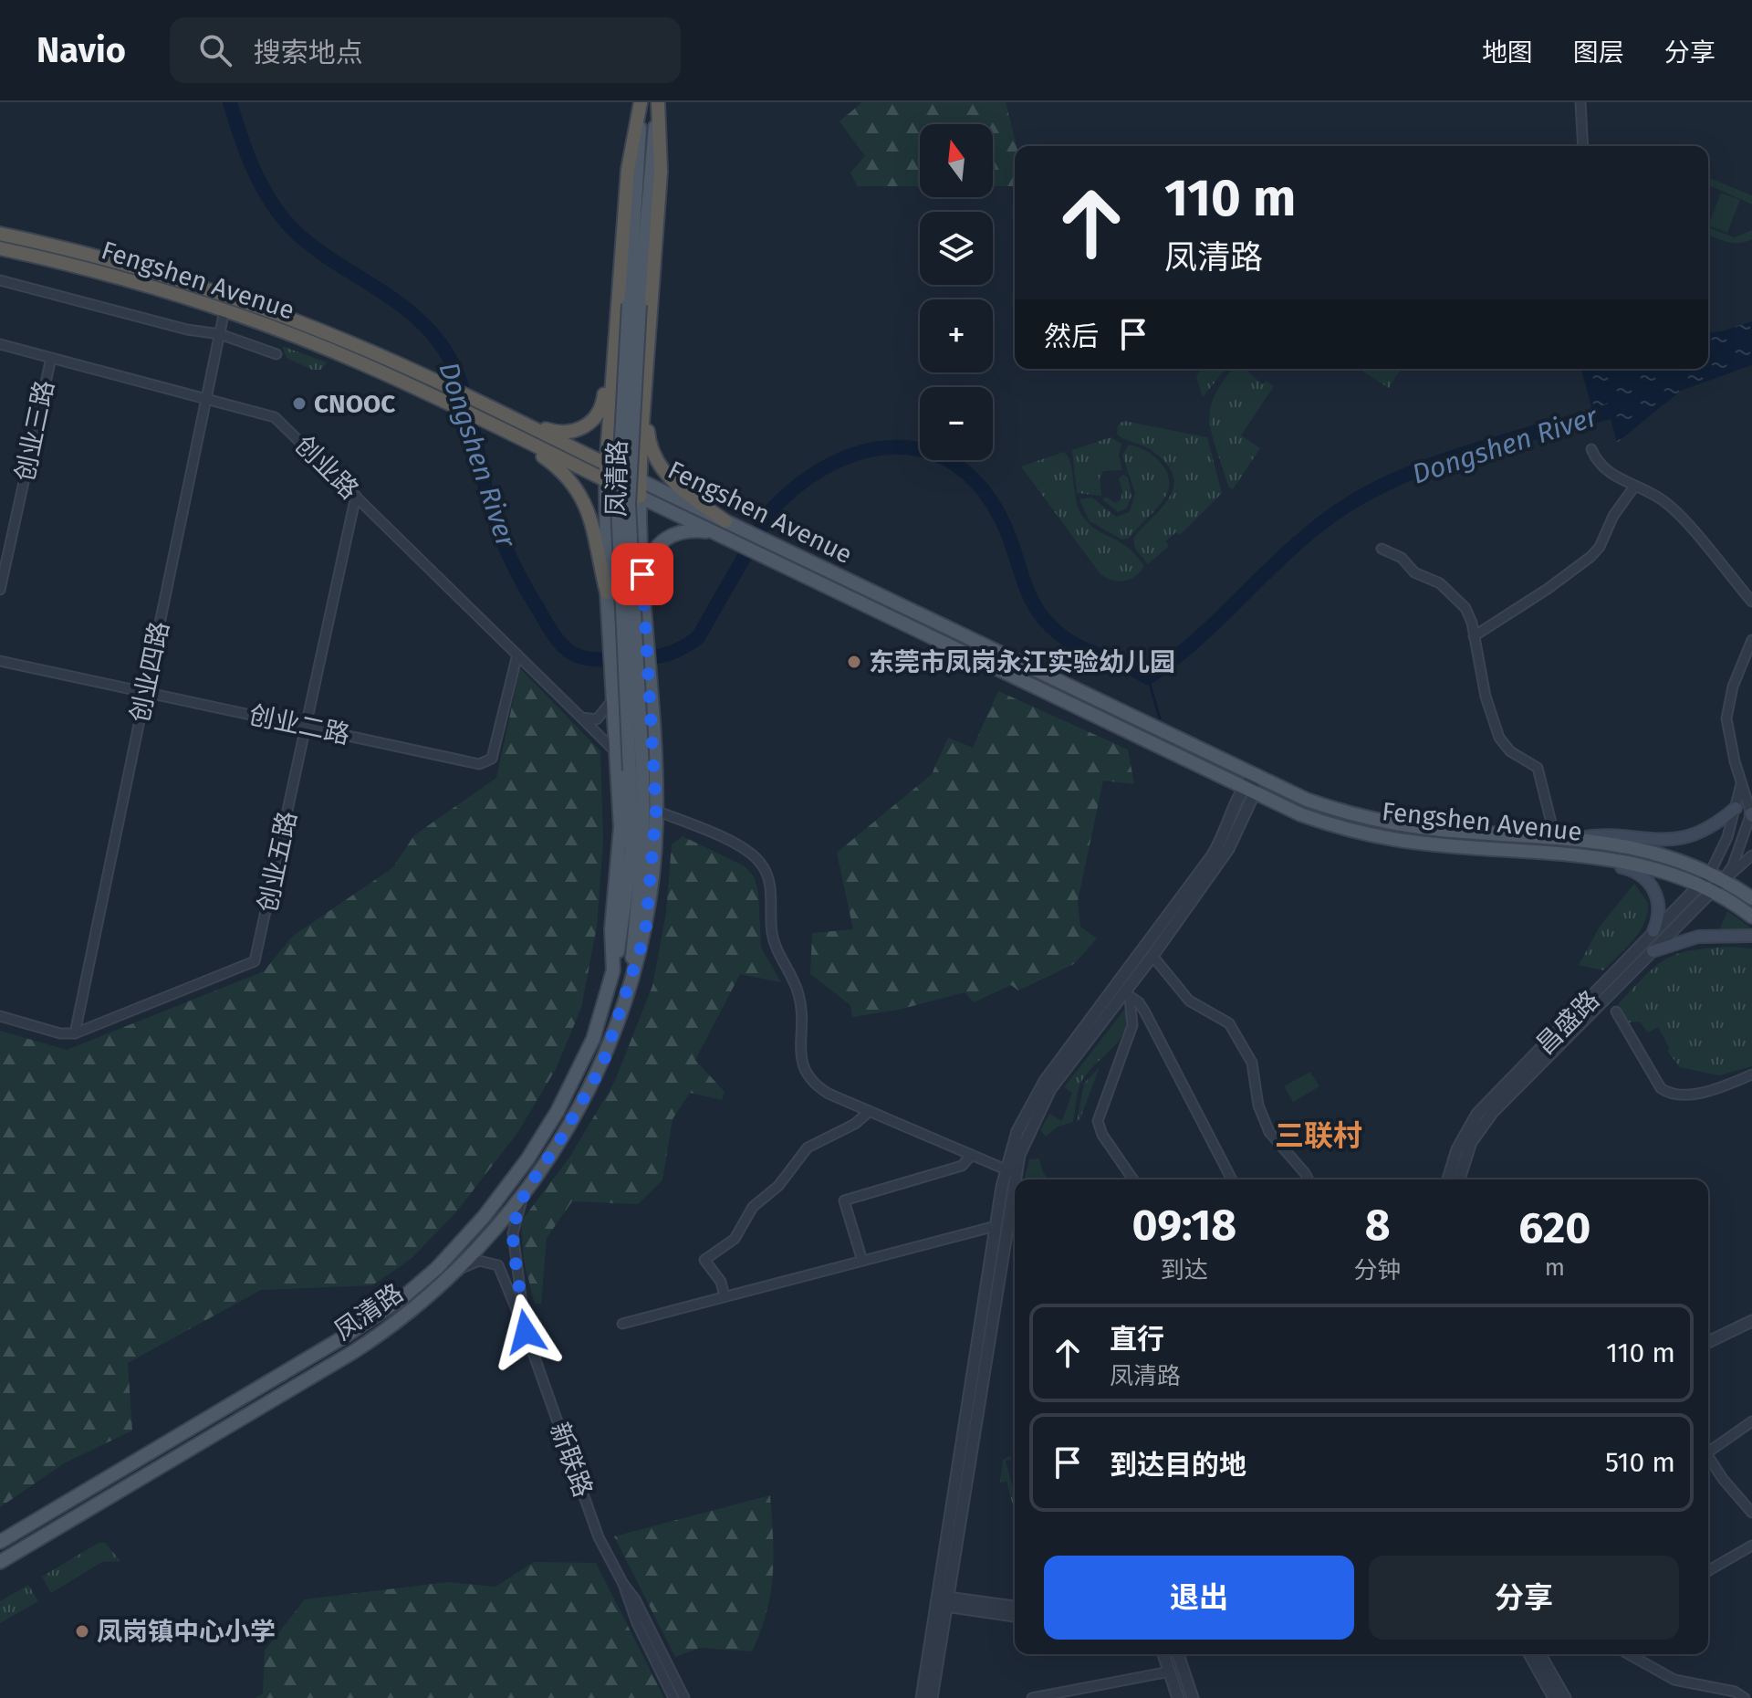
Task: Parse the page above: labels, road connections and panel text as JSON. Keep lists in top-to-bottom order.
{
  "streets": {
    "highway": ["Fengshen Avenue", "凤清路"],
    "street": [
      "创业三路",
      "创业路",
      "创业四路",
      "创业二路",
      "创业五路",
      "昌盛路",
      "新联路"
    ]
  },
  "crossings": [
    ["Fengshen Avenue", "凤清路"],
    ["Fengshen Avenue", "创业四路"],
    ["Fengshen Avenue", "昌盛路"],
    ["创业三路", "创业路"],
    ["创业路", "凤清路"],
    ["创业路", "创业四路"],
    ["创业路", "创业二路"],
    ["创业路", "创业五路"],
    ["凤清路", "新联路"],
    ["创业四路", "创业二路"],
    ["创业四路", "创业五路"],
    ["创业二路", "创业五路"]
  ],
  "districts": ["三联村"],
  "water": ["Dongshen River"],
  "places": ["CNOOC", "东莞市凤岗永江实验幼儿园", "凤岗镇中心小学"],
  "north": "top",
  "page": {
    "header": "Navio",
    "search": "搜索地点",
    "nav": ["地图", "图层", "分享"],
    "map_buttons": ["+", "−"],
    "turn": ["110 m", "凤清路"],
    "then": "然后",
    "eta": [
      "09:18",
      "到达",
      "8",
      "分钟",
      "620",
      "m"
    ],
    "list": [
      {
        "name": "直行",
        "note": "凤清路",
        "value": "110 m"
      },
      {
        "name": "到达目的地",
        "value": "510 m"
      }
    ],
    "buttons": ["退出", "分享"]
  }
}
